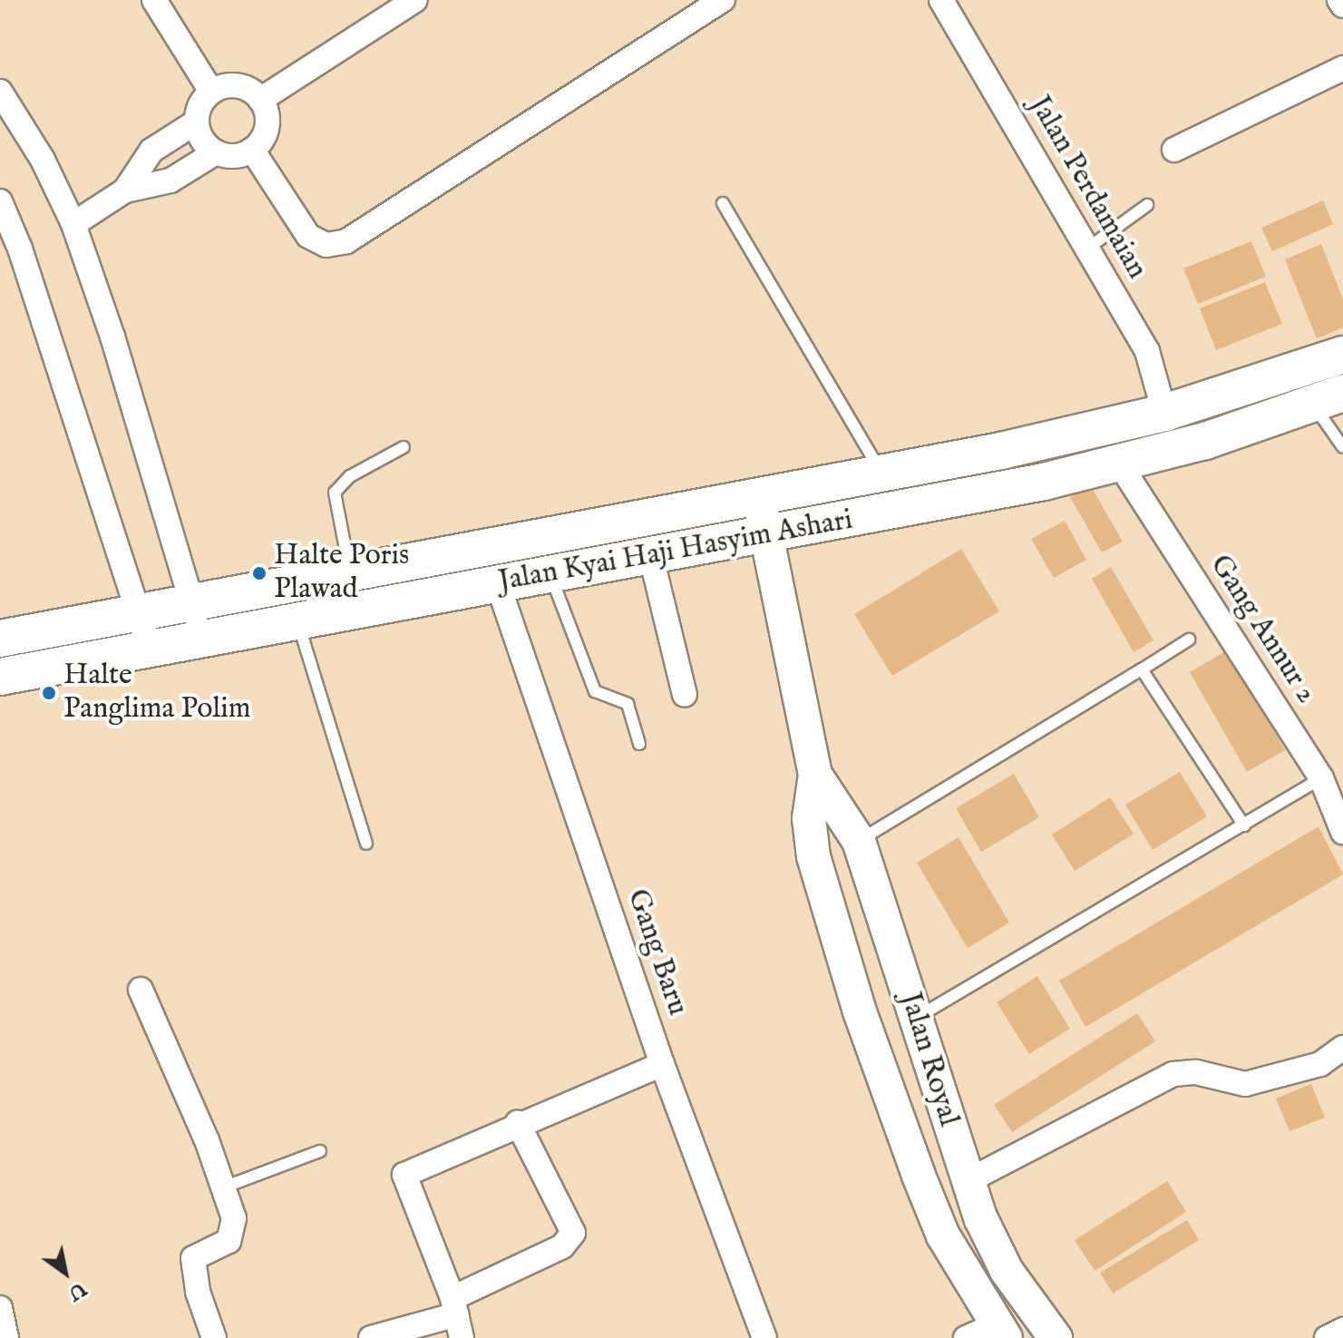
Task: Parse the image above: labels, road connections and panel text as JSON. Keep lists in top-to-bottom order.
{
  "streets": {
    "main road": ["Jalan Kyai Haji Hasyim Ashari"],
    "street": [
      "Jalan Perdamaian",
      "Gang Annur 2",
      "Gang Baru",
      "Jalan Royal"
    ]
  },
  "crossings": [
    ["Jalan Perdamaian", "Jalan Kyai Haji Hasyim Ashari"],
    ["Jalan Kyai Haji Hasyim Ashari", "Gang Annur 2"],
    ["Jalan Kyai Haji Hasyim Ashari", "Gang Baru"],
    ["Jalan Kyai Haji Hasyim Ashari", "Jalan Royal"]
  ],
  "places": ["Halte Poris Plawad", "Halte Panglima Polim"],
  "north": "bottom right"
}
